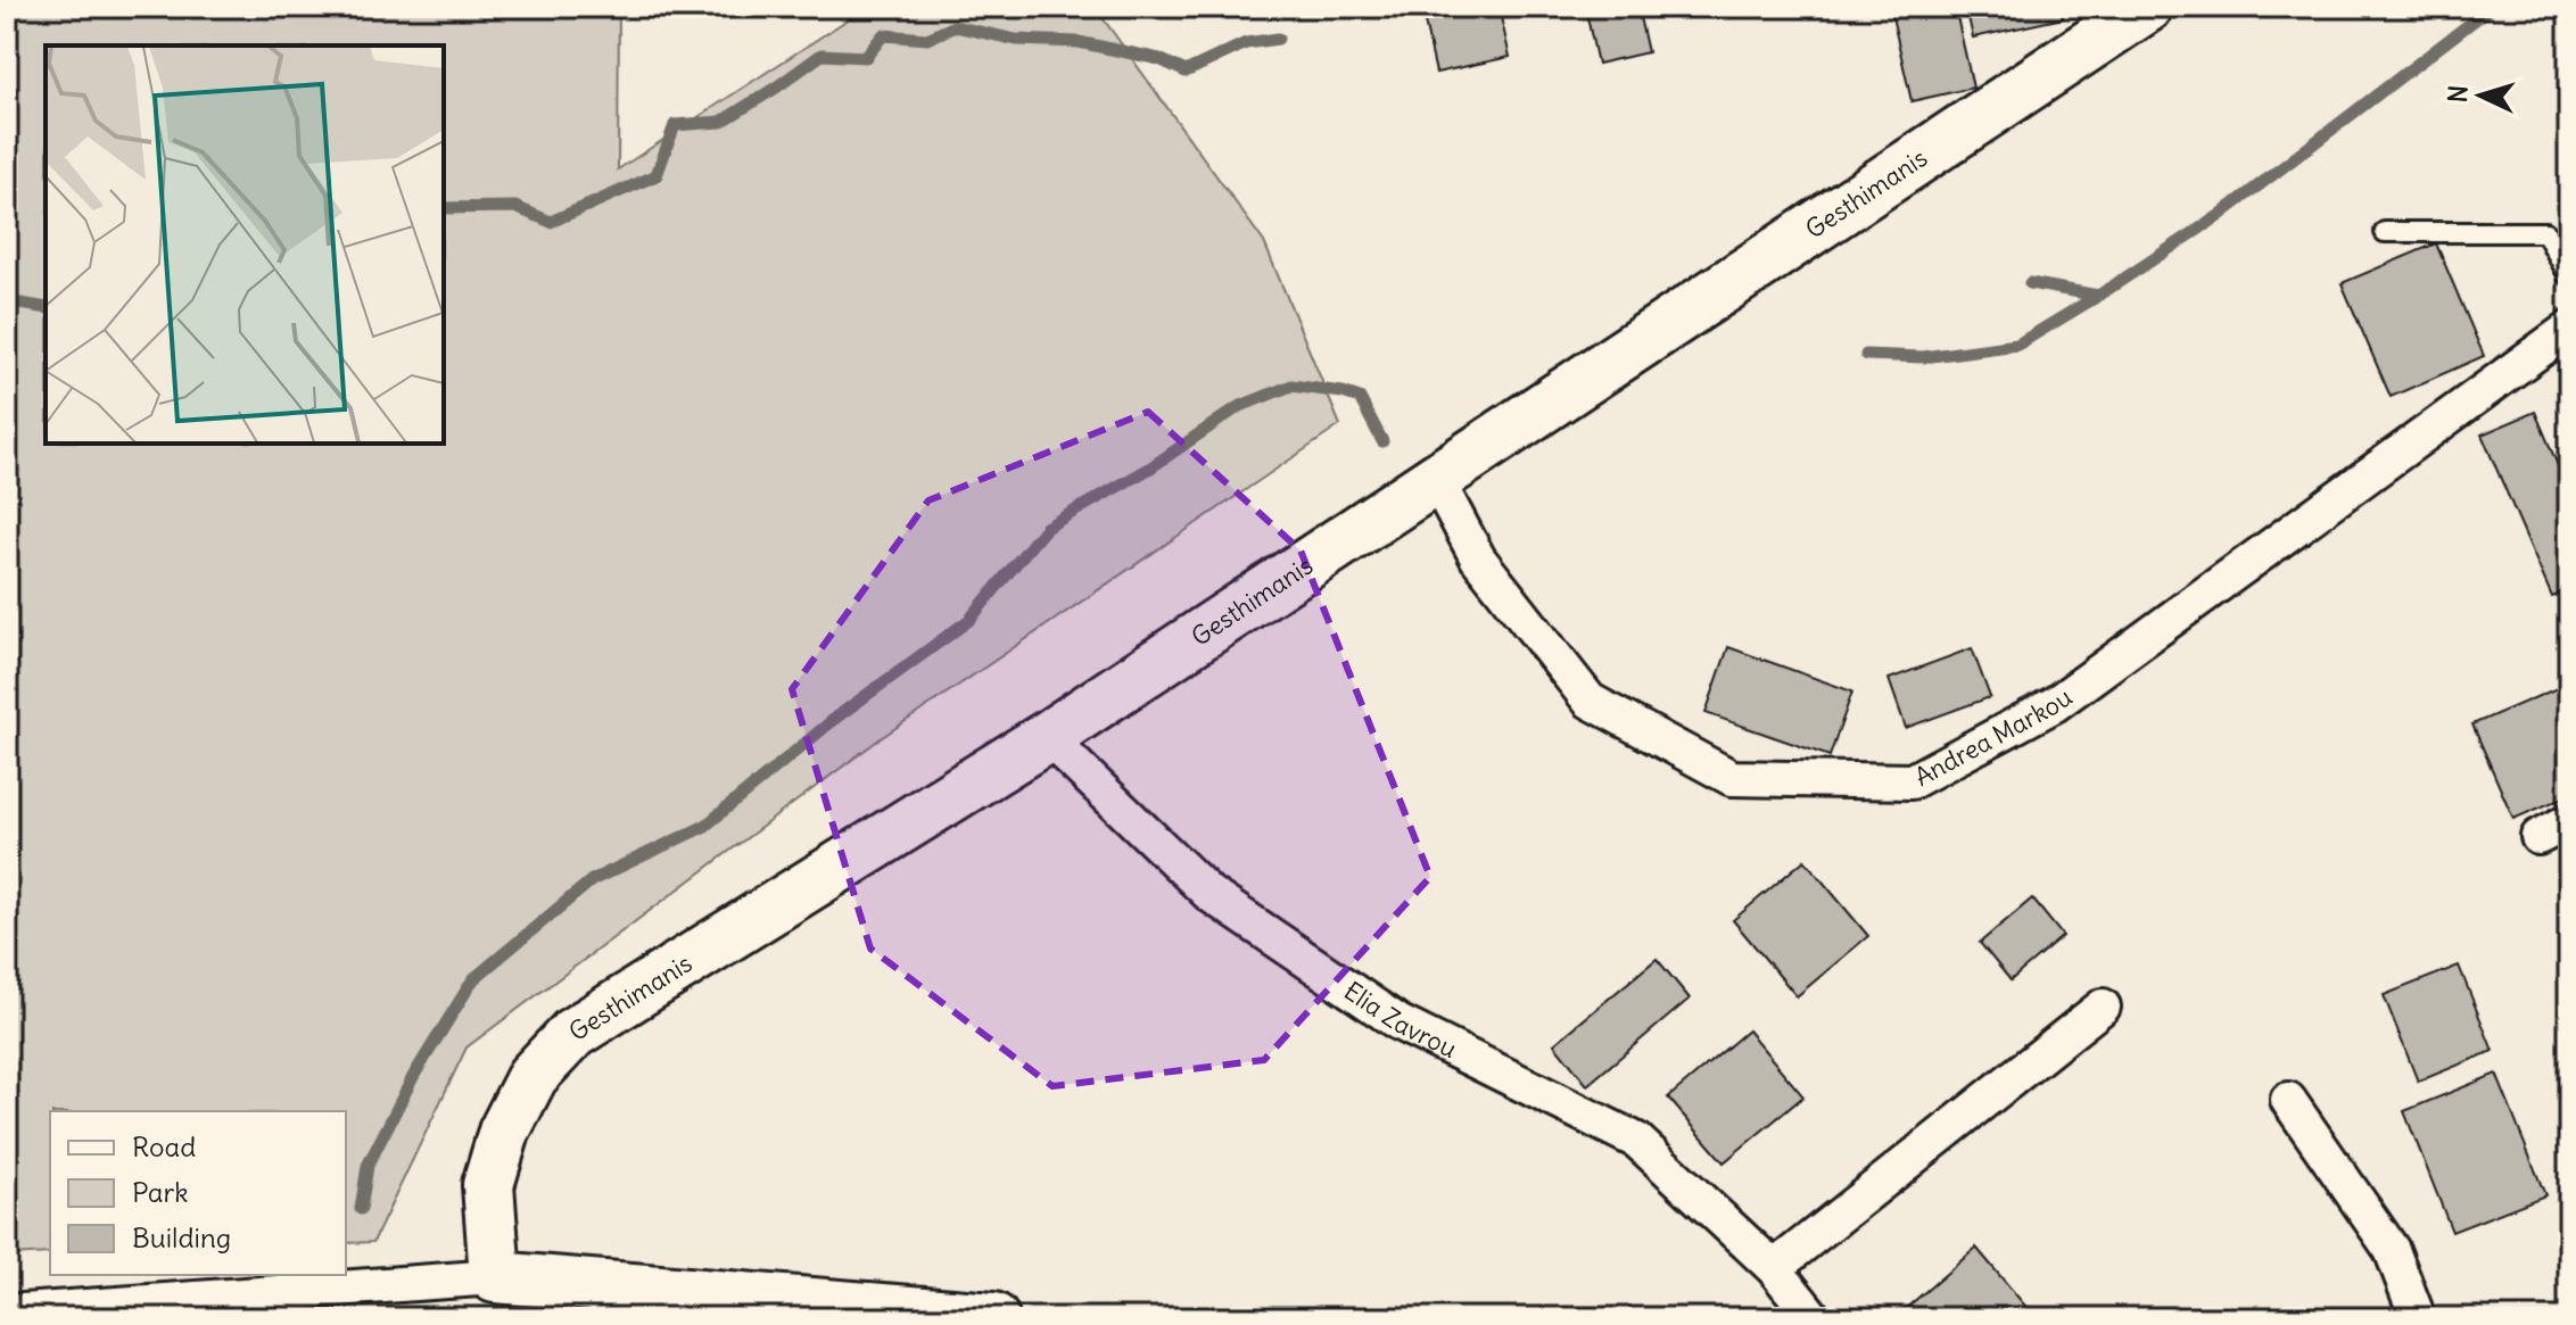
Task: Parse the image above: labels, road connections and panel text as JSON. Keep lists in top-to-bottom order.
{
  "streets": {
    "street": ["Gesthimanis", "Andrea Markou", "Elia Zavrou"]
  },
  "crossings": [
    ["Gesthimanis", "Andrea Markou"],
    ["Gesthimanis", "Elia Zavrou"]
  ],
  "legend": ["Road", "Park", "Building"],
  "north": "left"
}
